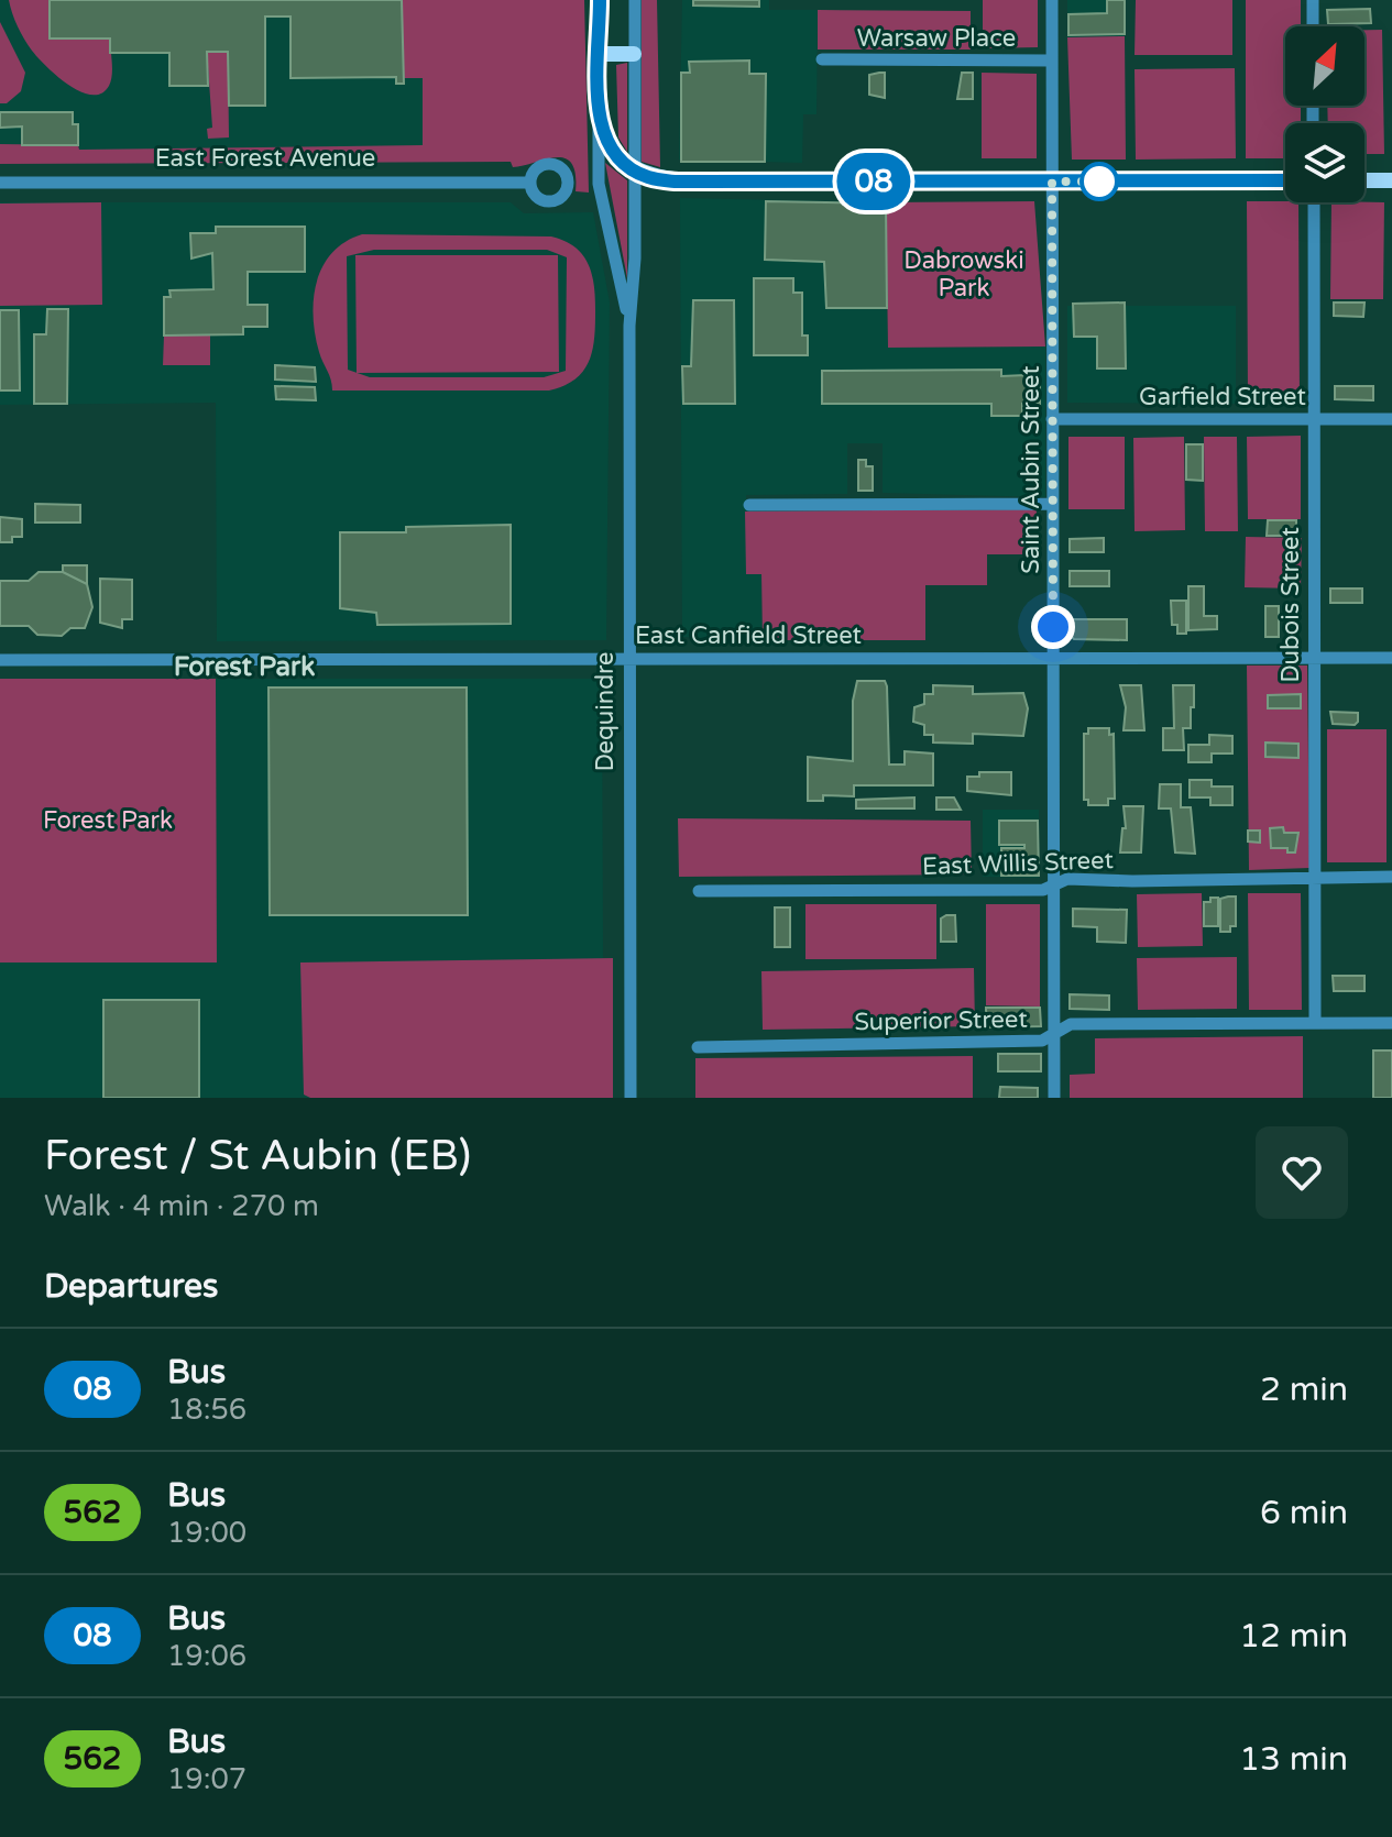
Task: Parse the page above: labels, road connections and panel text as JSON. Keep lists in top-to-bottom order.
{
  "streets": {
    "main road": ["Dequindre"],
    "street": [
      "Warsaw Place",
      "East Forest Avenue",
      "Garfield Street",
      "Saint Aubin Street",
      "Dubois Street",
      "East Canfield Street",
      "East Willis Street",
      "Superior Street"
    ]
  },
  "crossings": [
    ["Warsaw Place", "Saint Aubin Street"],
    ["Garfield Street", "Saint Aubin Street"],
    ["Garfield Street", "Dubois Street"],
    ["Saint Aubin Street", "East Canfield Street"],
    ["Saint Aubin Street", "East Willis Street"],
    ["Saint Aubin Street", "Superior Street"],
    ["Dubois Street", "East Canfield Street"],
    ["Dubois Street", "East Willis Street"],
    ["Dubois Street", "Superior Street"],
    ["East Canfield Street", "Dequindre"]
  ],
  "districts": ["Forest Park"],
  "parks": ["Dabrowski Park", "Forest Park"],
  "lines": ["bus line 08"],
  "north": "top right",
  "page": {
    "on_map": "08",
    "heading": [
      ["Forest / St Aubin (EB)", "Walk · 4 min · 270 m"],
      "Departures"
    ],
    "list": [
      {
        "mark": "08",
        "name": "Bus",
        "note": "18:56",
        "value": "2 min"
      },
      {
        "mark": "562",
        "name": "Bus",
        "note": "19:00",
        "value": "6 min"
      },
      {
        "mark": "08",
        "name": "Bus",
        "note": "19:06",
        "value": "12 min"
      },
      {
        "mark": "562",
        "name": "Bus",
        "note": "19:07",
        "value": "13 min"
      }
    ]
  }
}
